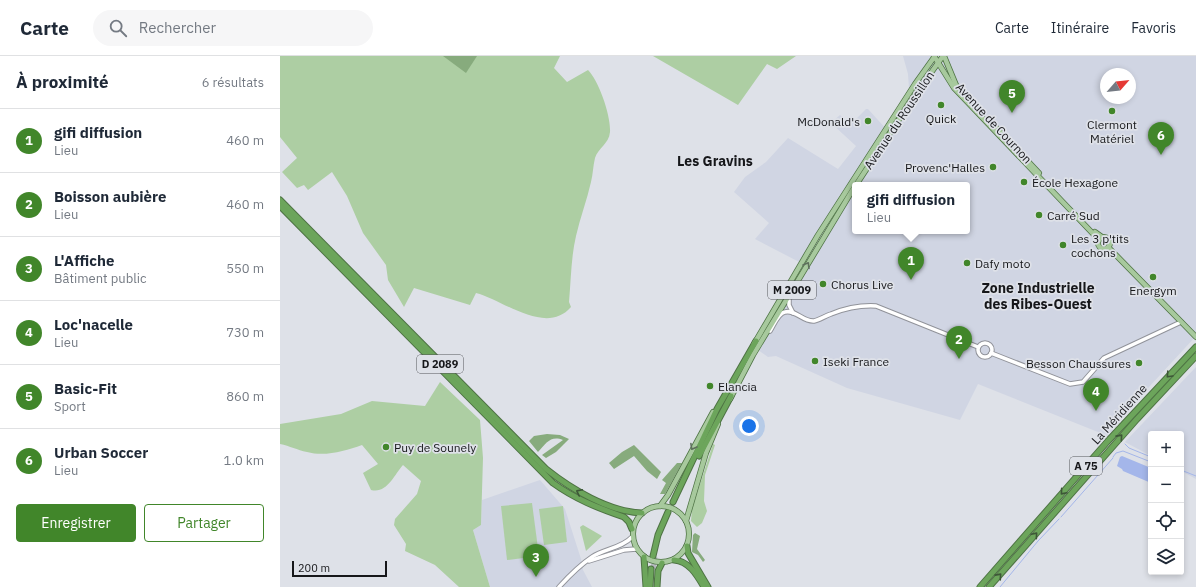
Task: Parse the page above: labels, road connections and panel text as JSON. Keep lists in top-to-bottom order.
{
  "streets": {
    "highway": ["D 2089", "La Méridienne", "A 75"],
    "main road": ["Avenue du Roussillon", "Avenue de Cournon", "M 2009"]
  },
  "crossings": [
    ["Avenue du Roussillon", "Avenue de Cournon"],
    ["Avenue du Roussillon", "D 2089"]
  ],
  "districts": ["Les Gravins", "Zone Industrielle des Ribes-Ouest"],
  "places": [
    "Quick",
    "Clermont Matériel",
    "McDonald's",
    "Provenc'Halles",
    "École Hexagone",
    "Carré Sud",
    "Les 3 p'tits cochons",
    "Dafy moto",
    "Energym",
    "Chorus Live",
    "Iseki France",
    "Besson Chaussures",
    "Elancia",
    "Puy de Sounely"
  ],
  "scale_bar": "200 m",
  "north": "top right",
  "page": {
    "header": "Carte",
    "search": "Rechercher",
    "nav": ["Carte", "Itinéraire", "Favoris"],
    "heading": ["À proximité", "6 résultats"],
    "pins": [
      "5",
      "6",
      "1",
      "2",
      "4",
      "3"
    ],
    "list": [
      {
        "mark": "1",
        "name": "gifi diffusion",
        "note": "Lieu",
        "value": "460 m"
      },
      {
        "mark": "2",
        "name": "Boisson aubière",
        "note": "Lieu",
        "value": "460 m"
      },
      {
        "mark": "3",
        "name": "L'Affiche",
        "note": "Bâtiment public",
        "value": "550 m"
      },
      {
        "mark": "4",
        "name": "Loc'nacelle",
        "note": "Lieu",
        "value": "730 m"
      },
      {
        "mark": "5",
        "name": "Basic-Fit",
        "note": "Sport",
        "value": "860 m"
      },
      {
        "mark": "6",
        "name": "Urban Soccer",
        "note": "Lieu",
        "value": "1.0 km"
      }
    ],
    "popup": ["gifi diffusion", "Lieu"],
    "map_buttons": ["+", "−"],
    "buttons": ["Enregistrer", "Partager"],
    "scale": "200 m"
  }
}
